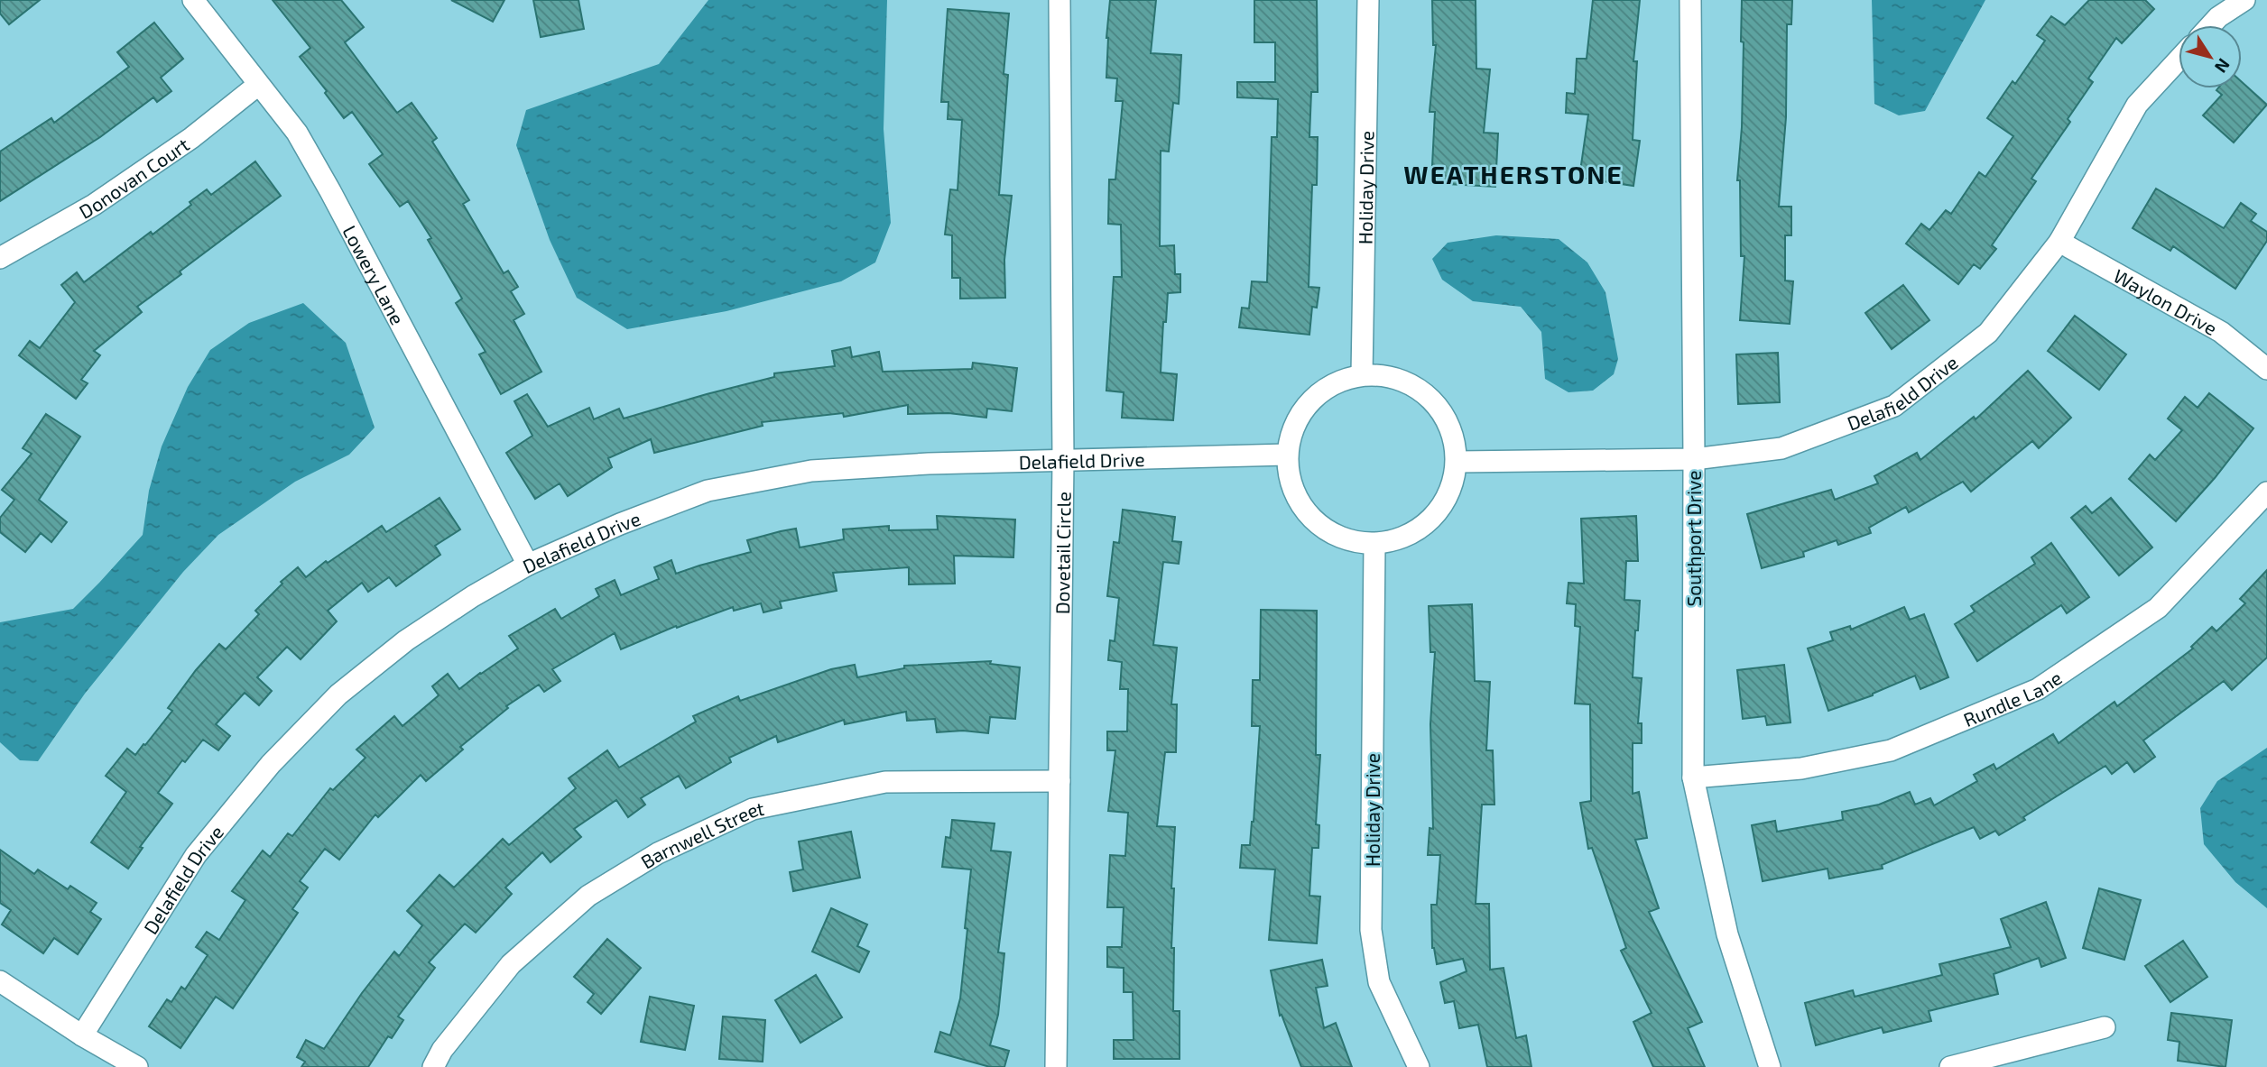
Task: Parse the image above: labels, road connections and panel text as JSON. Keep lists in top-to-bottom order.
{
  "streets": {
    "street": [
      "Donovan Court",
      "Holiday Drive",
      "Lowery Lane",
      "Waylon Drive",
      "Delafield Drive",
      "Southport Drive",
      "Dovetail Circle",
      "Rundle Lane",
      "Barnwell Street"
    ]
  },
  "crossings": [
    ["Donovan Court", "Lowery Lane"],
    ["Holiday Drive", "Delafield Drive"],
    ["Lowery Lane", "Delafield Drive"],
    ["Waylon Drive", "Delafield Drive"],
    ["Delafield Drive", "Southport Drive"],
    ["Delafield Drive", "Dovetail Circle"],
    ["Southport Drive", "Rundle Lane"],
    ["Dovetail Circle", "Barnwell Street"]
  ],
  "districts": ["WEATHERSTONE"],
  "north": "bottom right"
}
